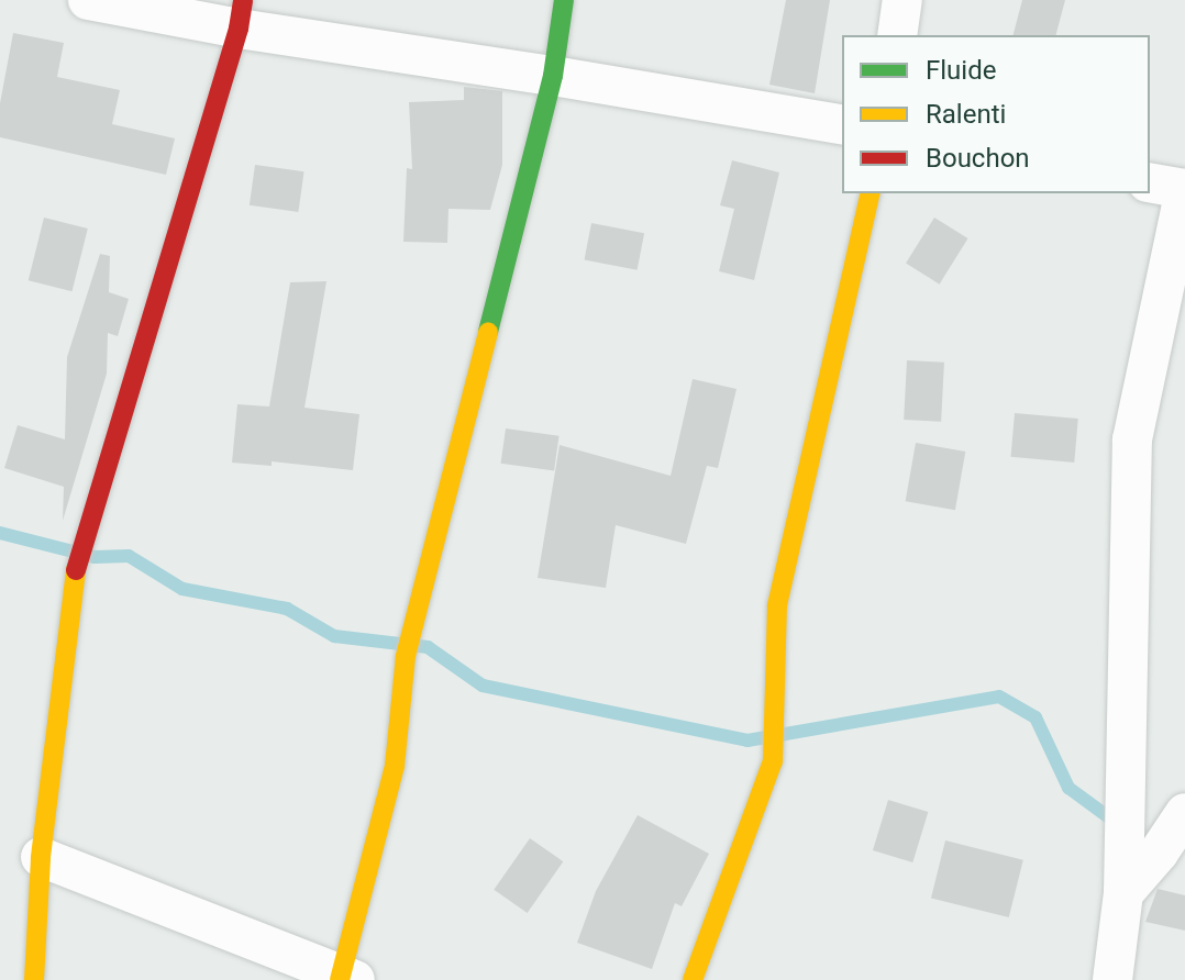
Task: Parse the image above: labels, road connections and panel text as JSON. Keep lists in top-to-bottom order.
{
  "legend": ["Fluide", "Ralenti", "Bouchon"]
}
